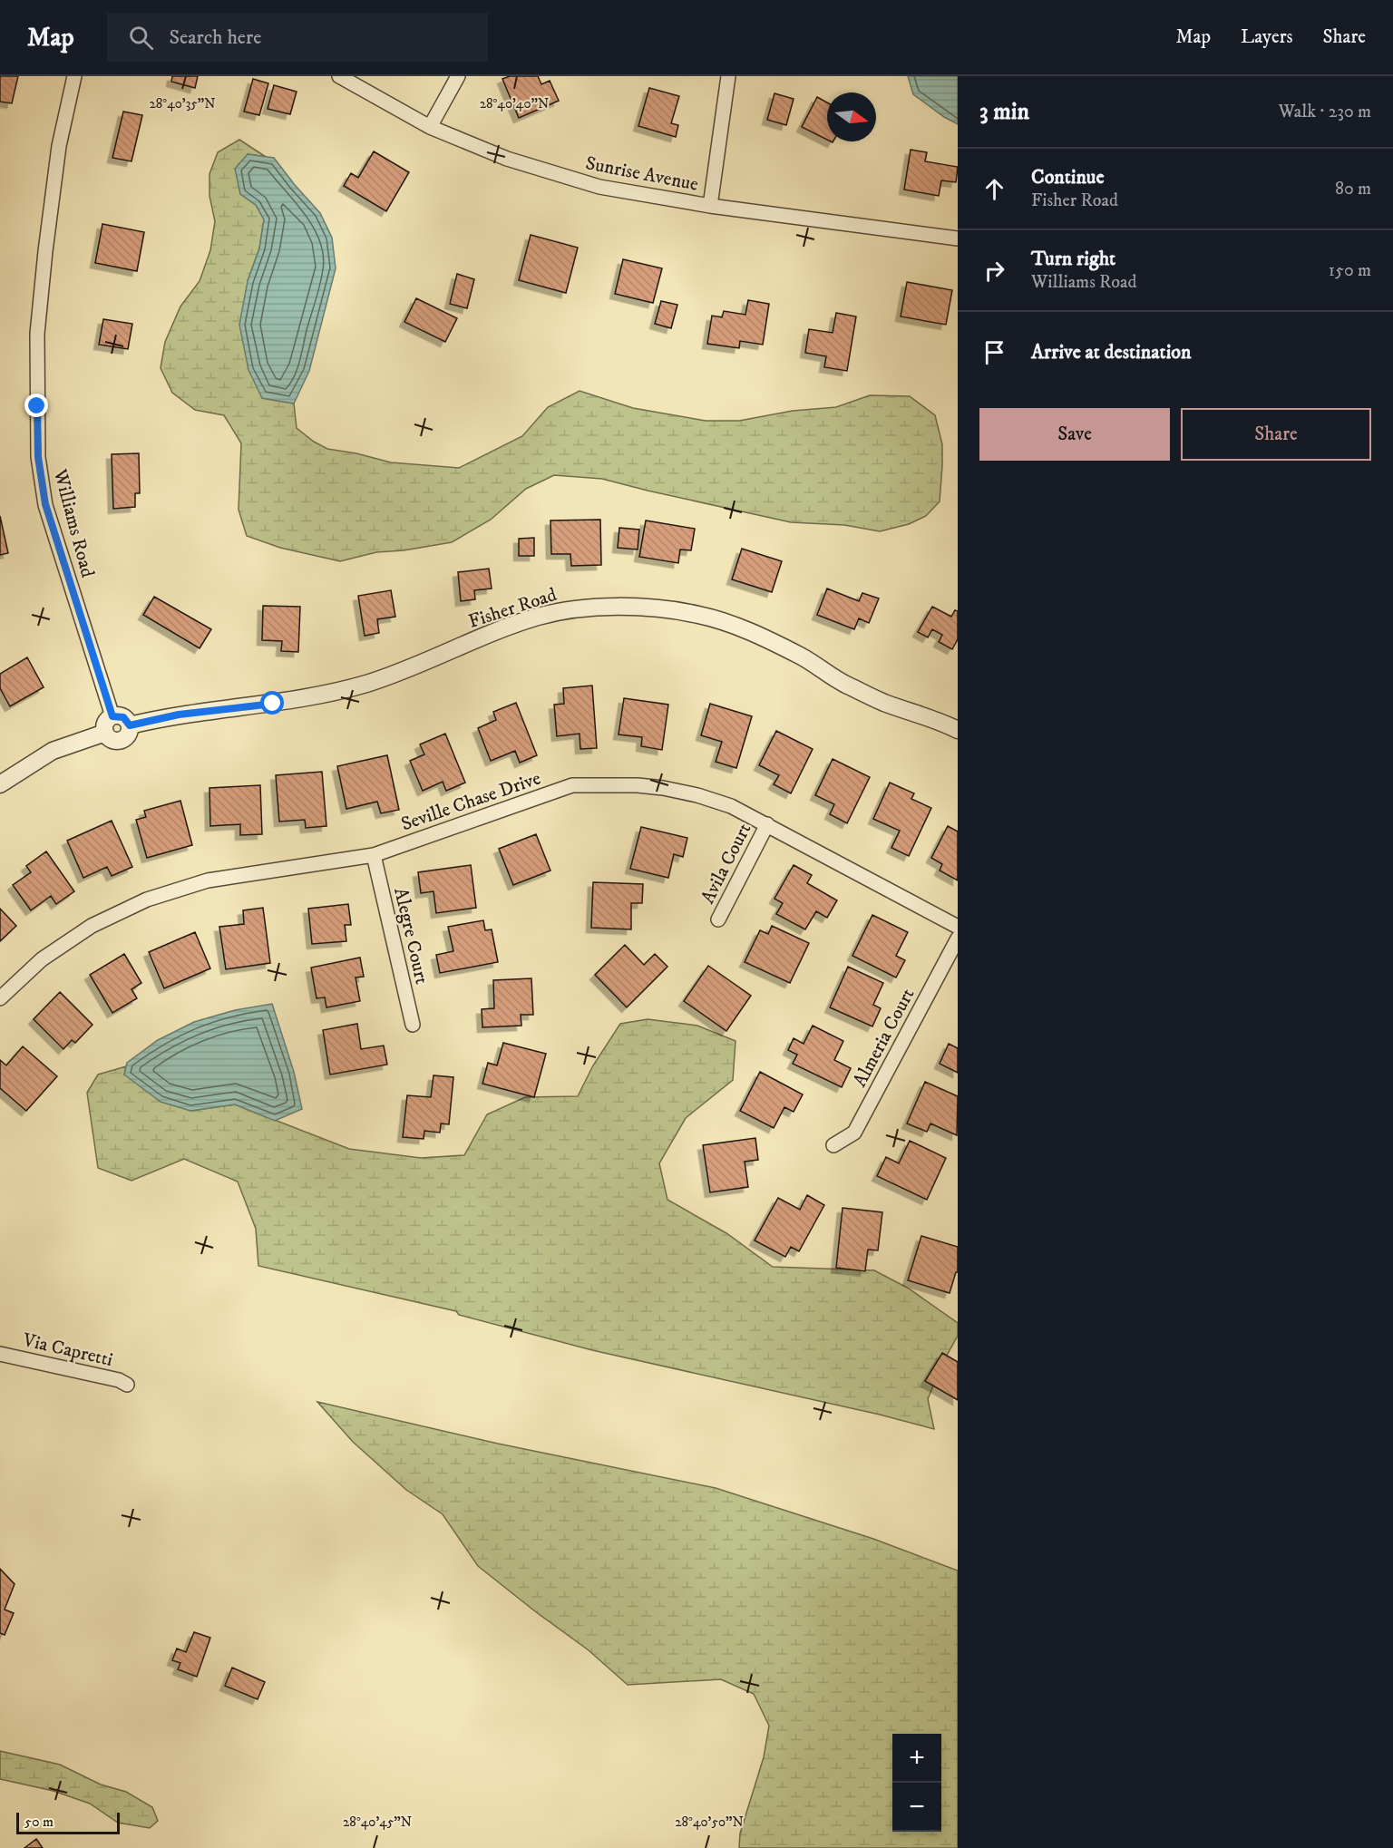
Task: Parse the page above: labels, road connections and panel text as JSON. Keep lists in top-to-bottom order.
{
  "streets": {
    "street": [
      "Sunrise Avenue",
      "Williams Road",
      "Fisher Road",
      "Seville Chase Drive",
      "Avila Court",
      "Alegre Court",
      "Almeria Court",
      "Via Capretti"
    ]
  },
  "crossings": [
    ["Williams Road", "Fisher Road"],
    ["Seville Chase Drive", "Avila Court"],
    ["Seville Chase Drive", "Alegre Court"]
  ],
  "scale_bar": "50 m",
  "north": "right",
  "page": {
    "header": "Map",
    "search": "Search here",
    "nav": ["Map", "Layers", "Share"],
    "heading": ["3 min", "Walk · 230 m"],
    "list": [
      ["Continue", "Fisher Road", "80 m"],
      ["Turn right", "Williams Road", "150 m"],
      "Arrive at destination"
    ],
    "buttons": ["Save", "Share"],
    "map_buttons": ["+", "−"],
    "scale": "50 m"
  },
  "coordinates": [
    "28°40'35\"N",
    "28°40'40\"N",
    "28°40'45\"N",
    "28°40'50\"N"
  ]
}
